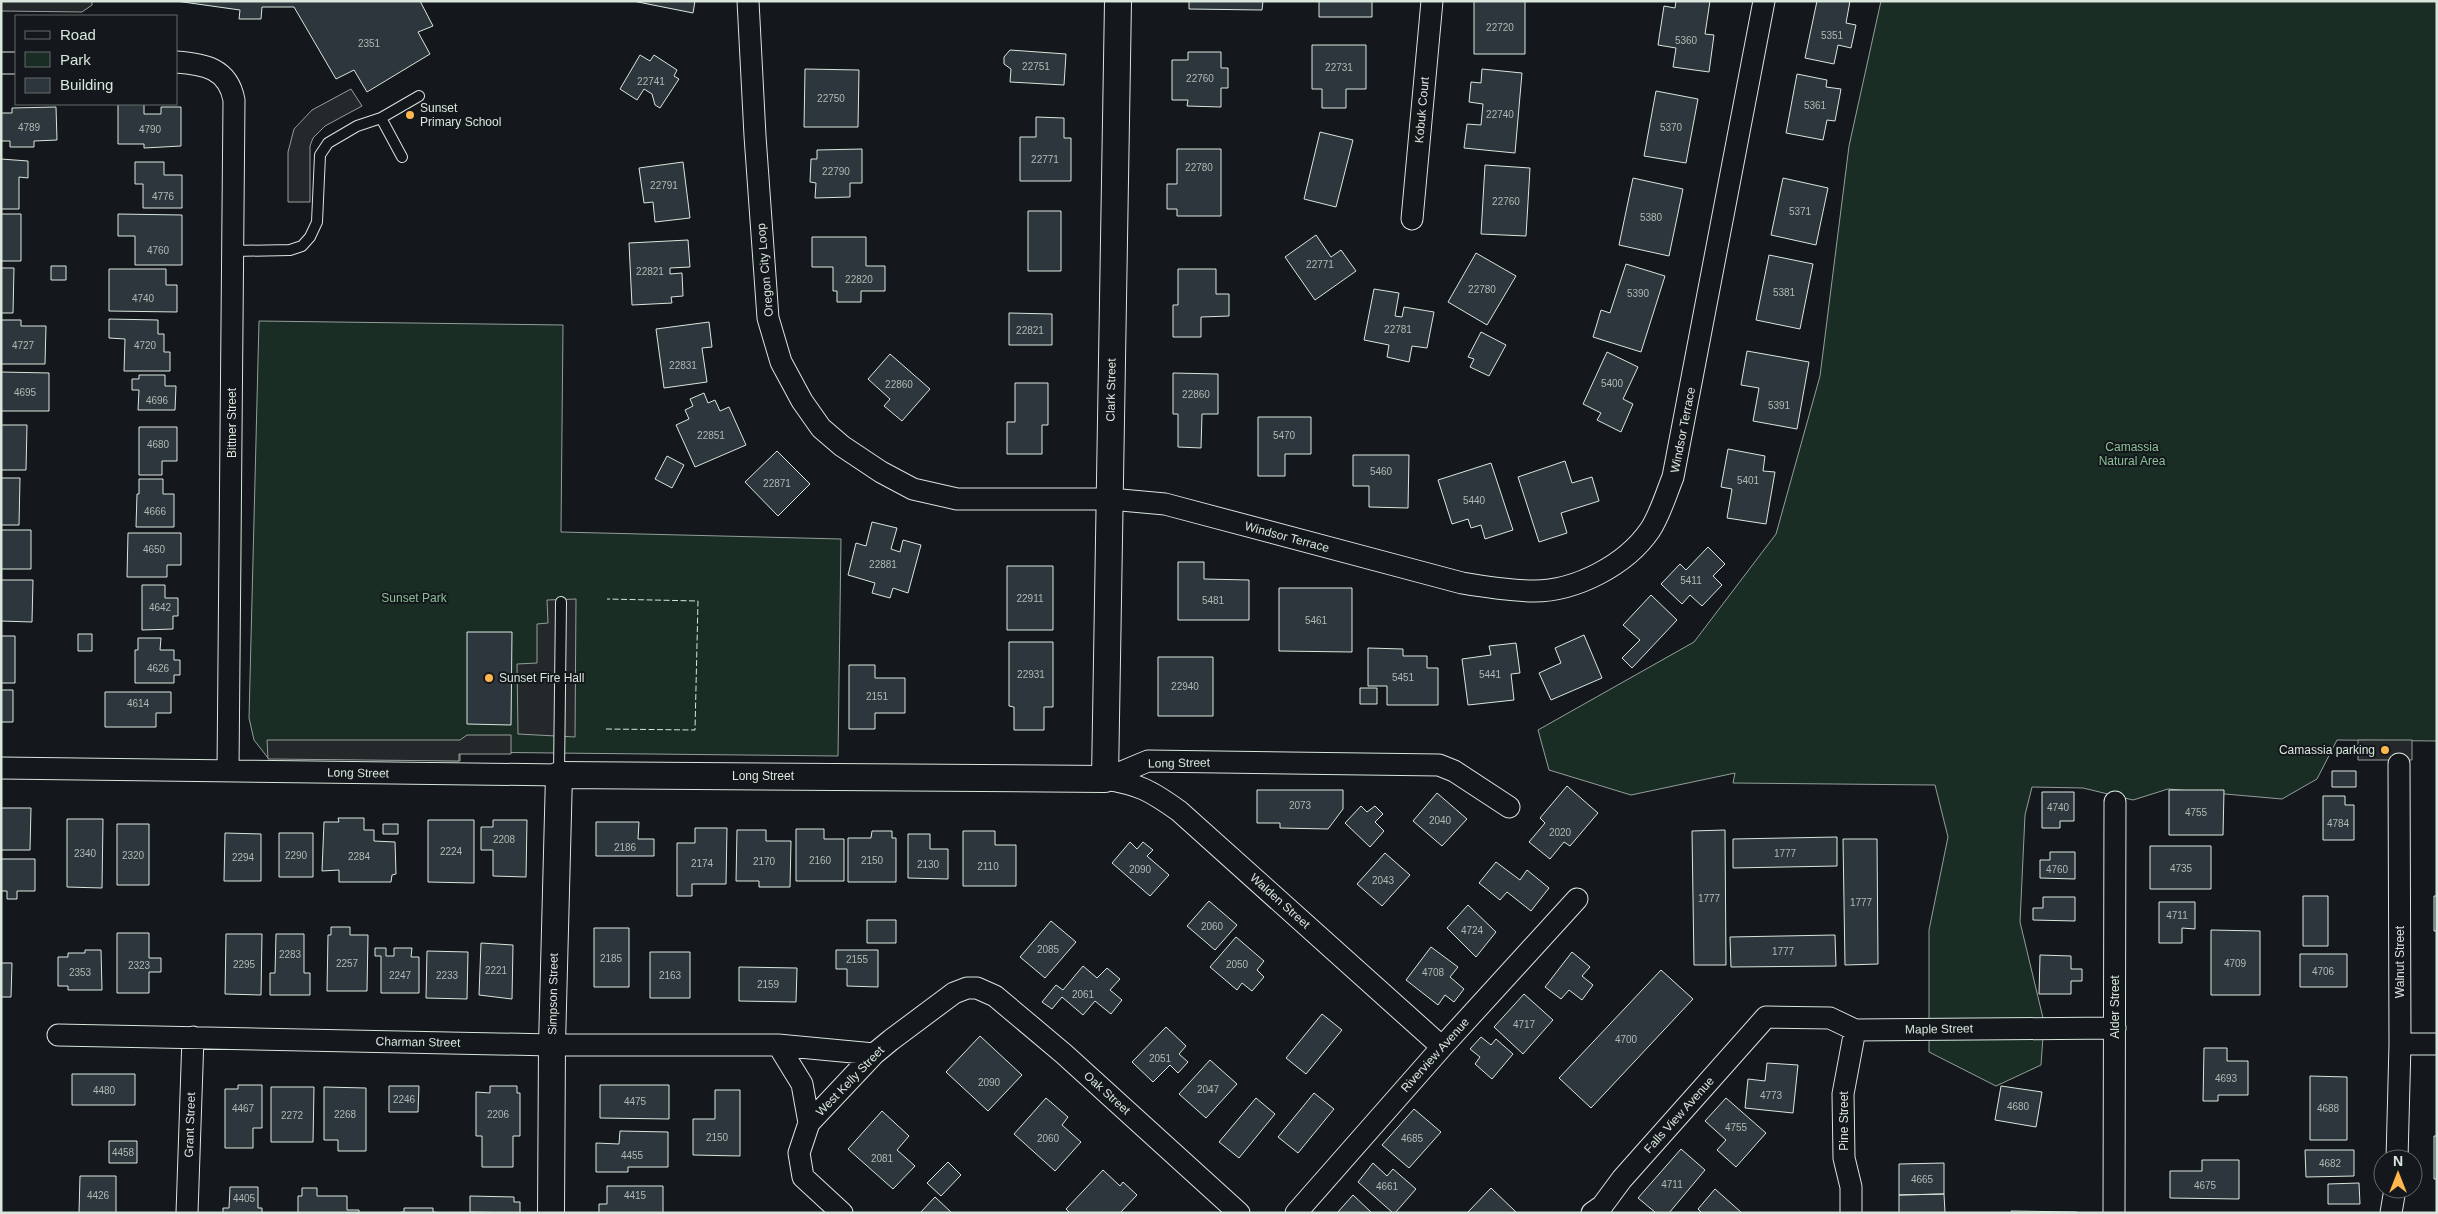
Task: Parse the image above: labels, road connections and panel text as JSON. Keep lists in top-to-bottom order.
{
  "streets": {
    "street": [
      "Kobuk Court",
      "Oregon City Loop",
      "Clark Street",
      "Bittner Street",
      "Windsor Terrace",
      "Long Street",
      "Walden Street",
      "Walnut Street",
      "Simpson Street",
      "Alder Street",
      "Maple Street",
      "Charman Street",
      "Riverview Avenue",
      "West Kelly Street",
      "Oak Street",
      "Falls View Avenue",
      "Pine Street",
      "Grant Street"
    ]
  },
  "crossings": [
    ["Oregon City Loop", "Clark Street"],
    ["Oregon City Loop", "Windsor Terrace"],
    ["Clark Street", "Windsor Terrace"],
    ["Clark Street", "Long Street"],
    ["Clark Street", "Walden Street"],
    ["Bittner Street", "Long Street"],
    ["Long Street", "Walden Street"],
    ["Long Street", "Simpson Street"],
    ["Walden Street", "Riverview Avenue"],
    ["Simpson Street", "Charman Street"],
    ["Alder Street", "Maple Street"],
    ["Maple Street", "Falls View Avenue"],
    ["Maple Street", "Pine Street"],
    ["Charman Street", "West Kelly Street"],
    ["Charman Street", "Grant Street"],
    ["West Kelly Street", "Oak Street"]
  ],
  "parks": ["Camassia Natural Area", "Sunset Park"],
  "places": ["Sunset Primary School", "Sunset Fire Hall", "Camassia parking"],
  "house_numbers": [
    "22720",
    "5351",
    "5360",
    "2351",
    "22751",
    "22731",
    "22760",
    "22741",
    "22750",
    "5361",
    "22740",
    "4789",
    "5370",
    "4790",
    "22771",
    "22780",
    "22790",
    "22791",
    "4776",
    "22760",
    "5371",
    "5380",
    "4760",
    "22771",
    "22821",
    "22820",
    "22780",
    "5381",
    "5390",
    "4740",
    "22781",
    "22821",
    "4727",
    "4720",
    "22831",
    "5400",
    "22860",
    "4695",
    "22860",
    "4696",
    "5391",
    "22851",
    "5470",
    "4680",
    "5460",
    "5401",
    "22871",
    "5440",
    "4666",
    "4650",
    "22881",
    "5411",
    "22911",
    "5481",
    "4642",
    "5461",
    "4626",
    "22931",
    "5441",
    "5451",
    "22940",
    "2151",
    "4614",
    "2073",
    "4740",
    "4755",
    "2040",
    "4784",
    "2020",
    "2208",
    "2186",
    "2224",
    "2340",
    "1777",
    "2320",
    "2290",
    "2284",
    "2294",
    "2160",
    "2150",
    "2170",
    "2174",
    "2130",
    "2110",
    "4735",
    "2090",
    "4760",
    "2043",
    "1777",
    "1777",
    "4711",
    "2060",
    "4724",
    "2085",
    "1777",
    "2283",
    "2185",
    "2155",
    "2257",
    "4709",
    "2295",
    "2050",
    "2323",
    "2221",
    "4706",
    "2353",
    "4708",
    "2247",
    "2233",
    "2163",
    "2159",
    "2061",
    "4717",
    "4700",
    "2051",
    "4693",
    "2090",
    "2047",
    "4480",
    "4773",
    "2246",
    "4475",
    "4680",
    "4467",
    "4688",
    "2268",
    "2206",
    "2272",
    "4755",
    "2150",
    "2060",
    "4685",
    "4458",
    "4455",
    "2081",
    "4682",
    "4665",
    "4711",
    "4675",
    "4661",
    "4426",
    "4415",
    "4405"
  ],
  "legend": ["Road", "Park", "Building"],
  "north": "top"
}
